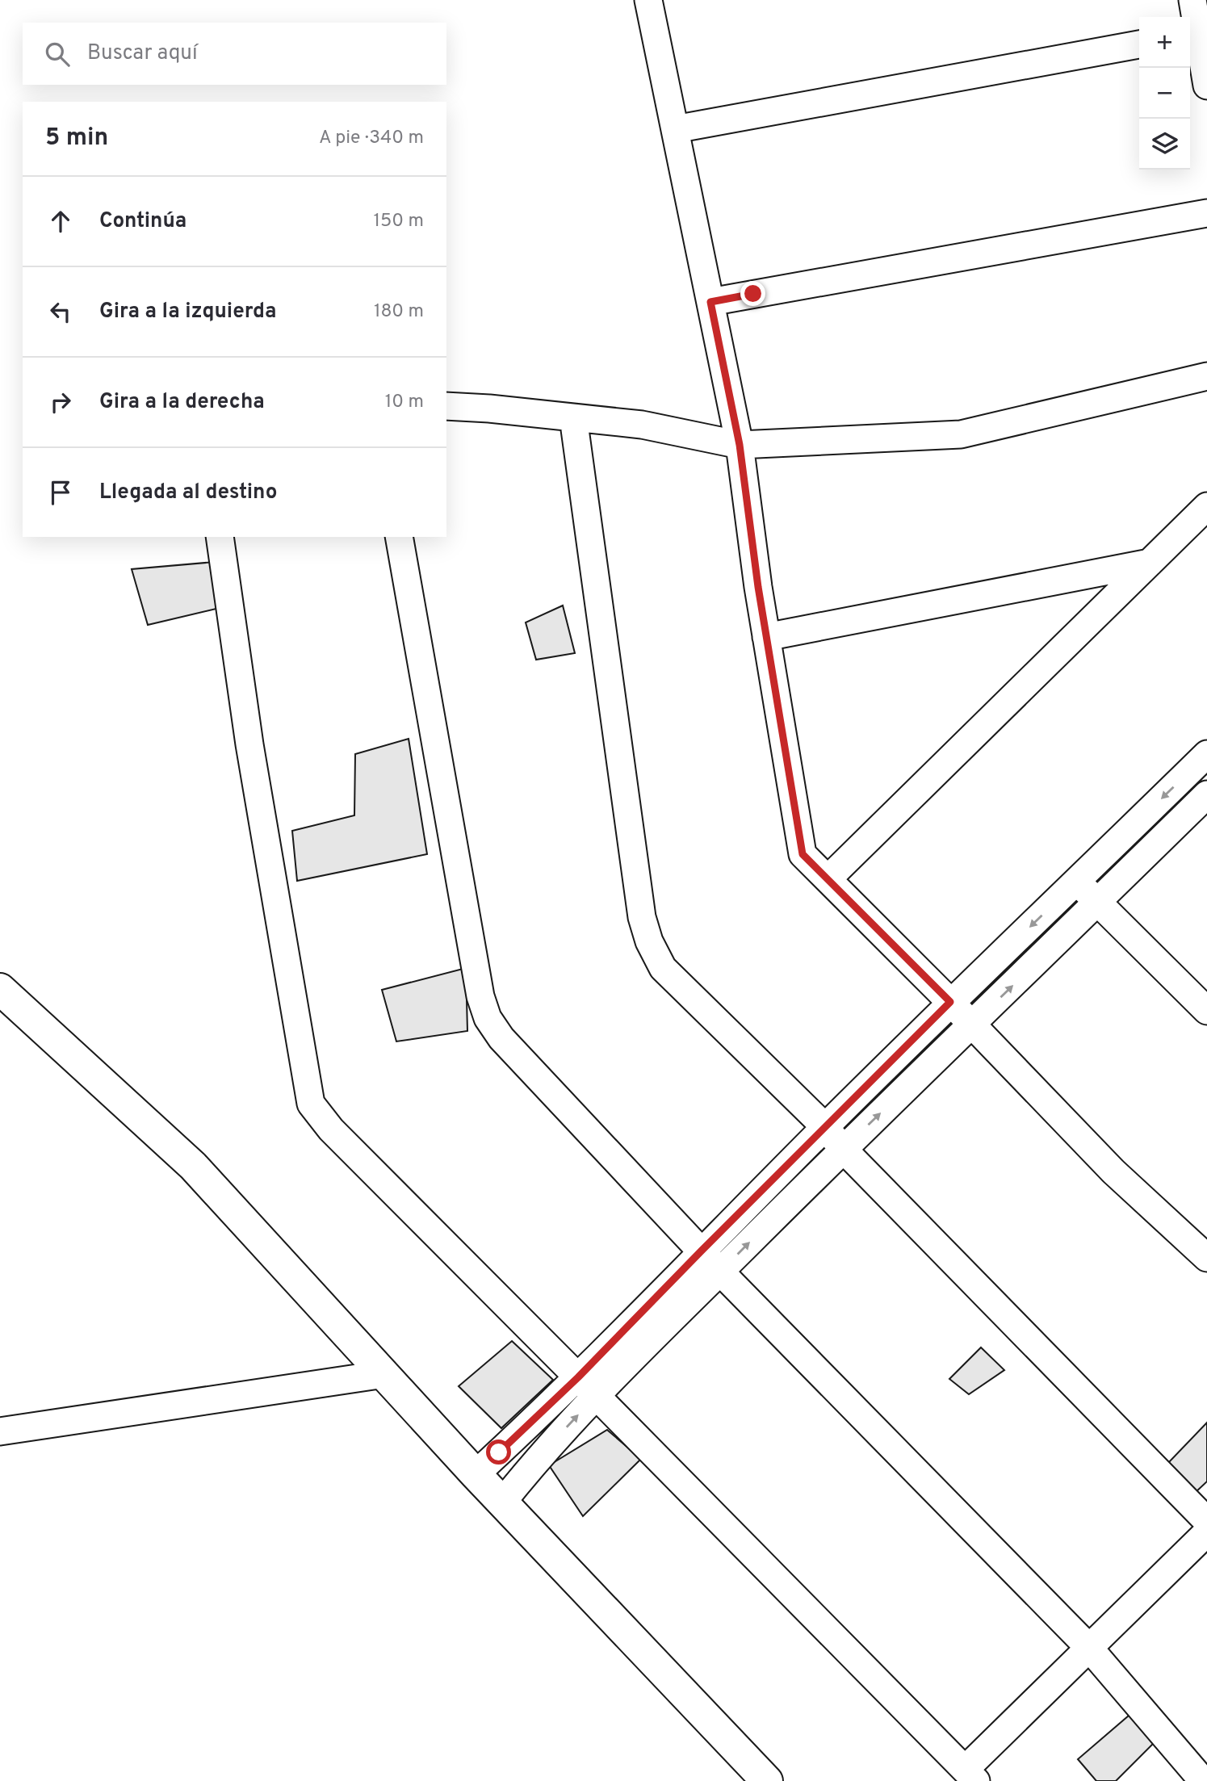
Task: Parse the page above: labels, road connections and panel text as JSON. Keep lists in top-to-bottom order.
{
  "page": {
    "map_buttons": ["+", "−"],
    "search": "Buscar aquí",
    "heading": ["5 min", "A pie · 340 m"],
    "list": [
      ["Continúa", "150 m"],
      ["Gira a la izquierda", "180 m"],
      ["Gira a la derecha", "10 m"],
      "Llegada al destino"
    ]
  }
}
